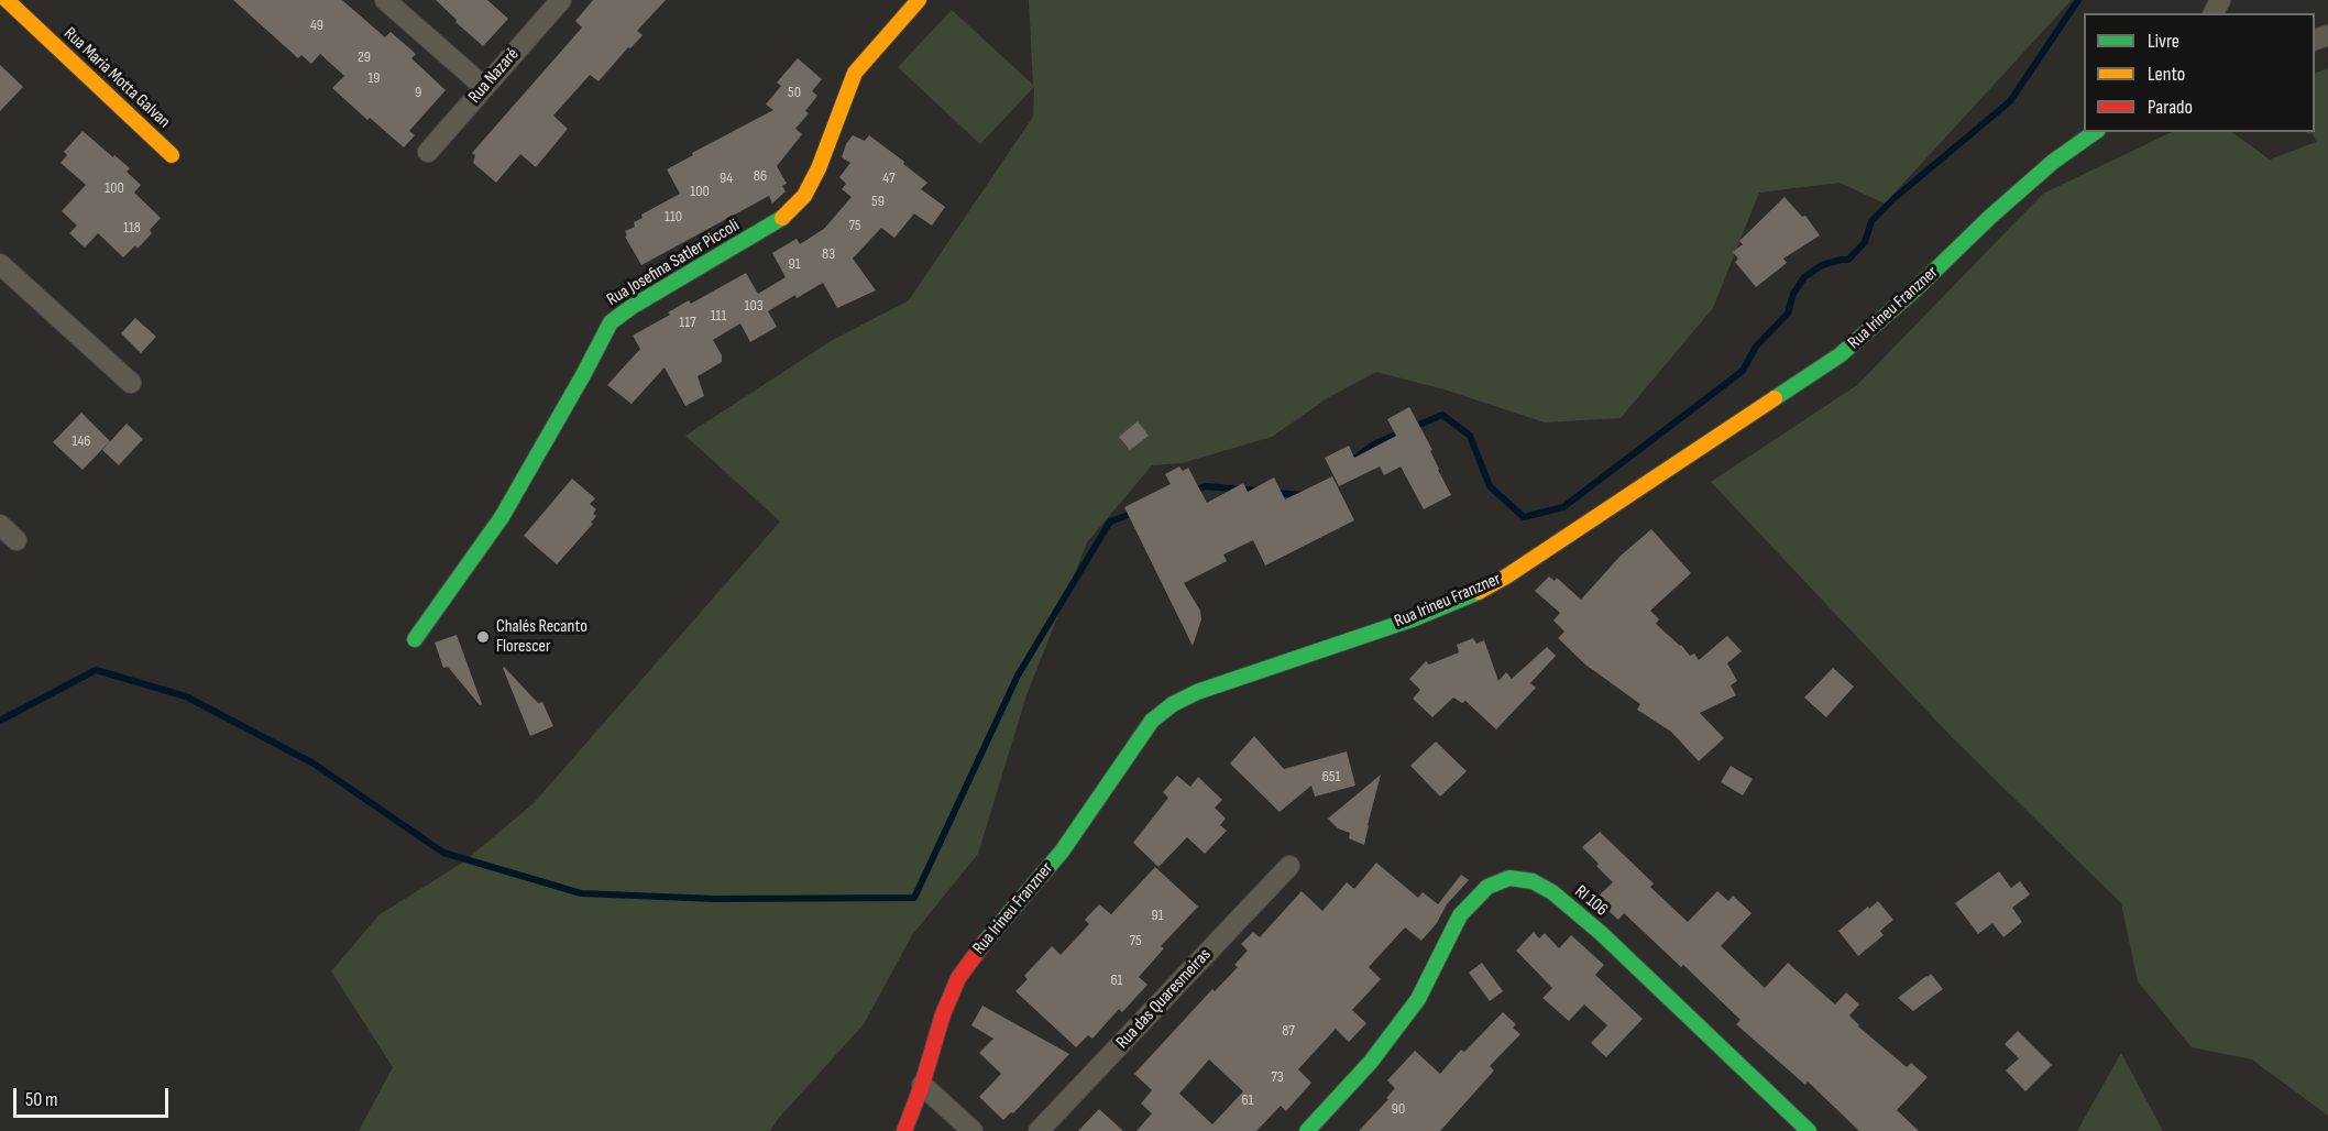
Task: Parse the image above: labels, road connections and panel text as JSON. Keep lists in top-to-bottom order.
{
  "streets": {
    "street": [
      "Rua Nazaré",
      "Rua Maria Motta Galvan",
      "Rua Josefina Satler Piccoli",
      "Rua Irineu Franzner",
      "RI 106",
      "Rua das Quaresmeiras"
    ]
  },
  "places": ["Chalés Recanto Florescer"],
  "house_numbers": [
    "49",
    "29",
    "19",
    "9",
    "50",
    "86",
    "94",
    "47",
    "100",
    "100",
    "59",
    "110",
    "75",
    "118",
    "83",
    "91",
    "103",
    "111",
    "117",
    "146",
    "651",
    "91",
    "75",
    "61",
    "87",
    "73",
    "61",
    "90"
  ],
  "legend": ["Livre", "Lento", "Parado"],
  "scale_bar": "50 m"
}
